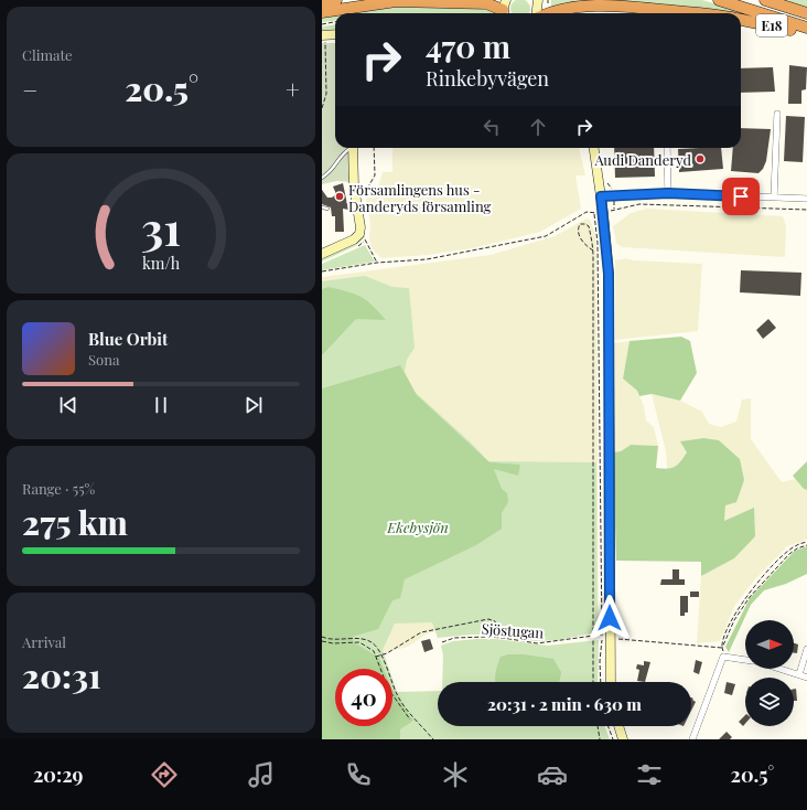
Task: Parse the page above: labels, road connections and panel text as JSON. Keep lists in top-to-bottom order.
{
  "streets": {
    "highway": ["E18"],
    "path": ["Sjöstugan"]
  },
  "parks": ["Ekebysjön"],
  "places": ["Audi Danderyd", "Församlingens hus - Danderyds församling"],
  "north": "right",
  "page": {
    "tile": [
      "Climate",
      ["Range · 55%", "275 km"],
      ["Arrival", "20:31"]
    ],
    "turn": ["470 m", "Rinkebyvägen"],
    "heat": ["−", "20.5°", "+"],
    "song": ["Blue Orbit", "Sona"],
    "limit": "40",
    "trip": "20:31 · 2 min · 630 m",
    "tabs": ["20:29", "20.5°"],
    "gauge": ["31", "km/h"]
  }
}
